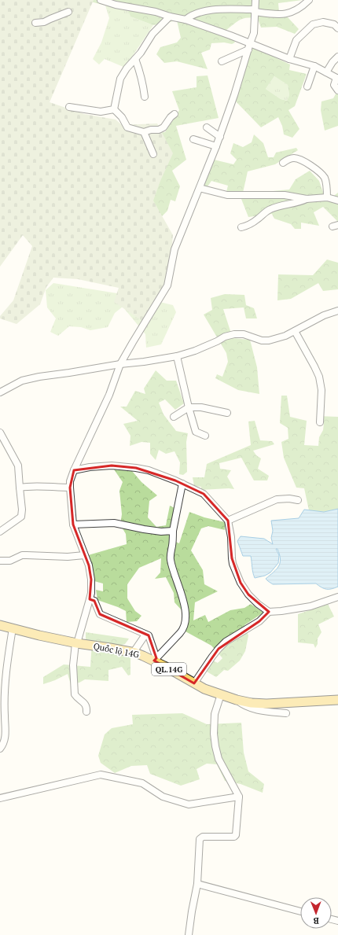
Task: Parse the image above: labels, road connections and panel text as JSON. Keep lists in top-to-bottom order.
{
  "streets": {
    "main road": ["Quốc lộ 14G", "QL.14G"]
  },
  "north": "bottom"
}
